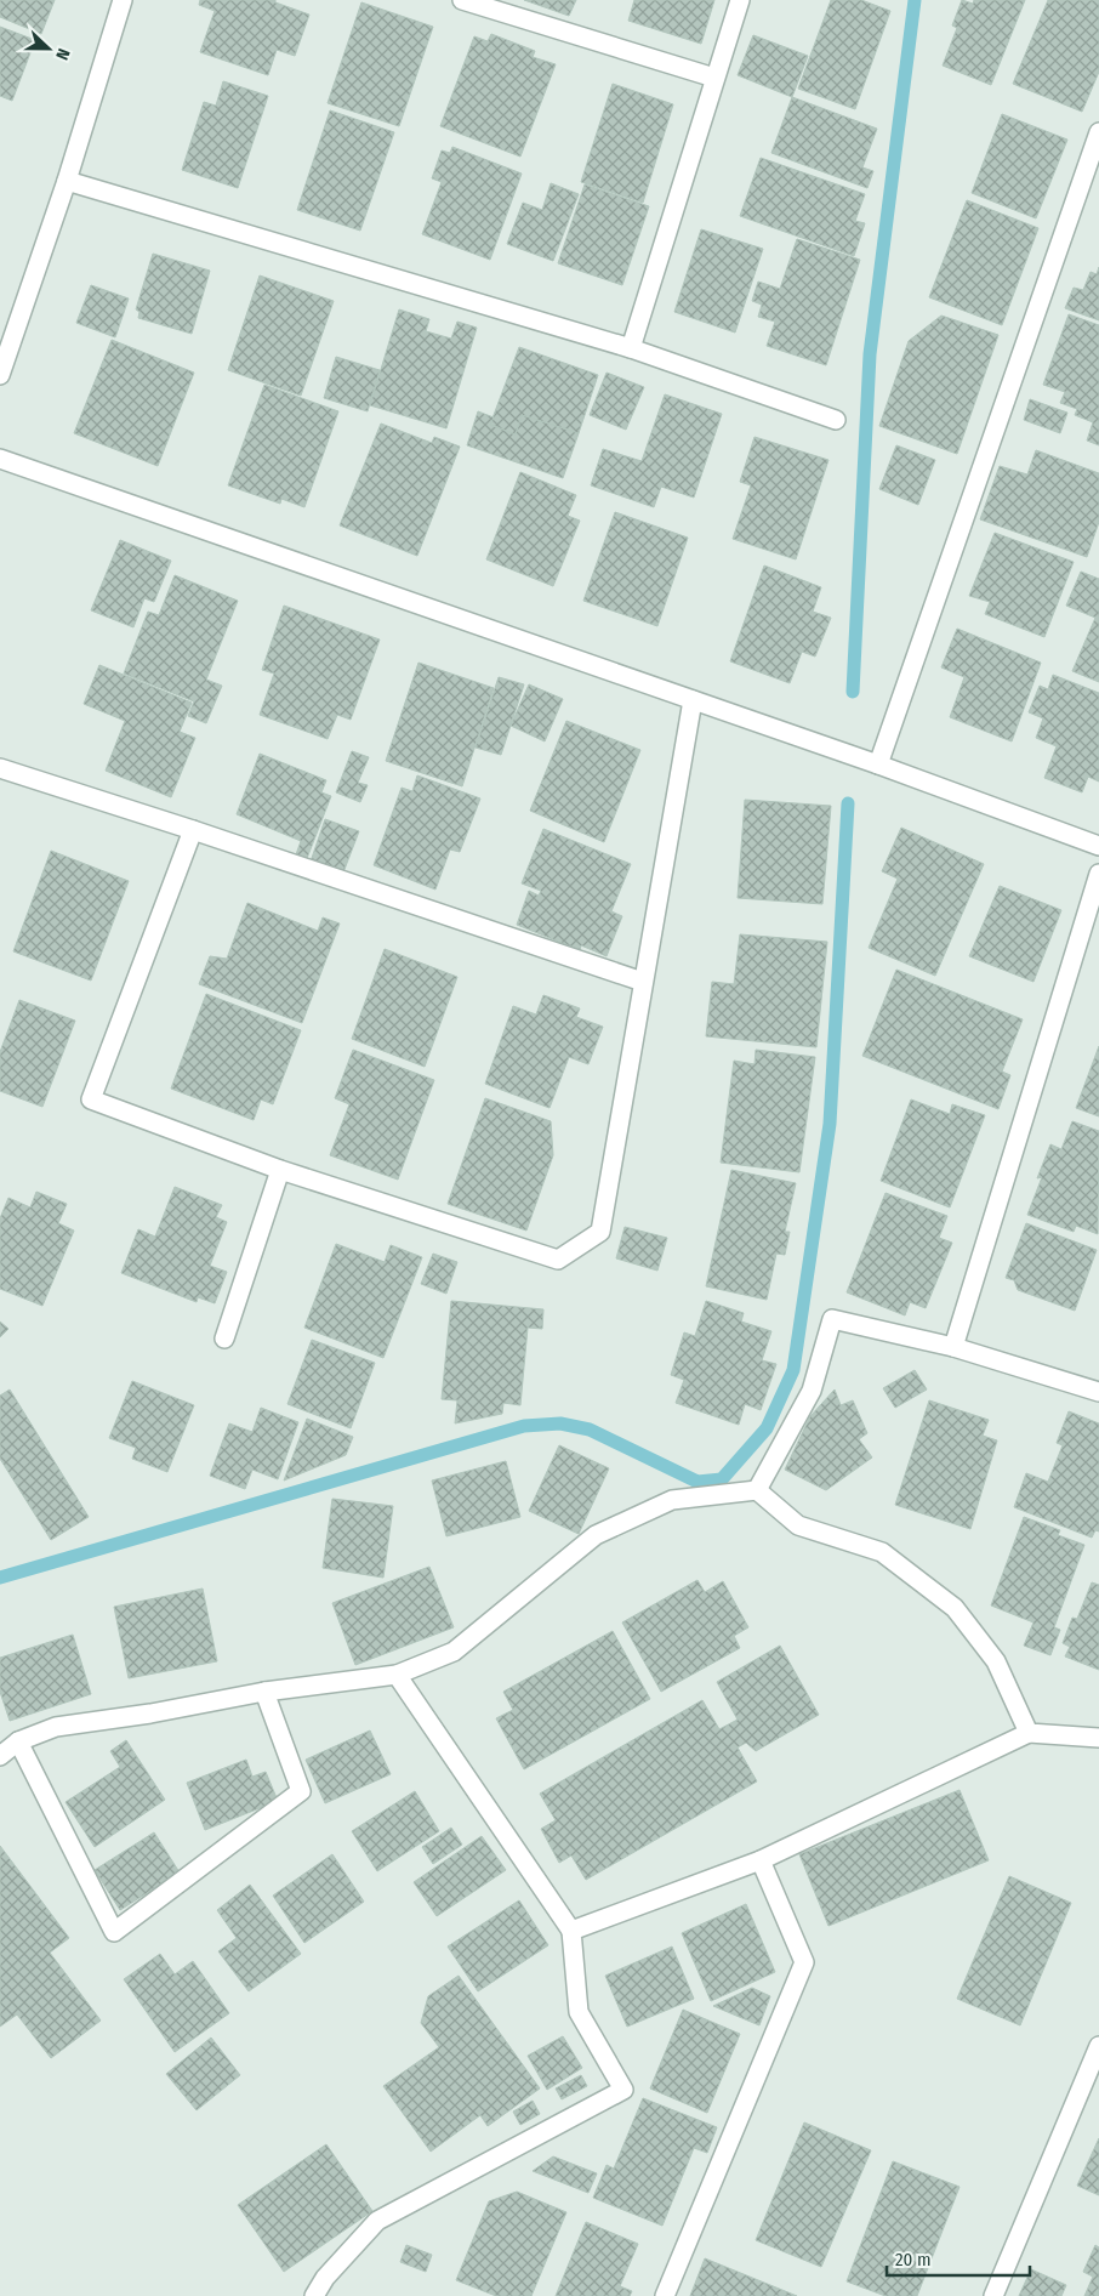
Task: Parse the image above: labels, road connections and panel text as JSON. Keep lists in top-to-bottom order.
{
  "scale_bar": "20 m",
  "north": "right"
}
